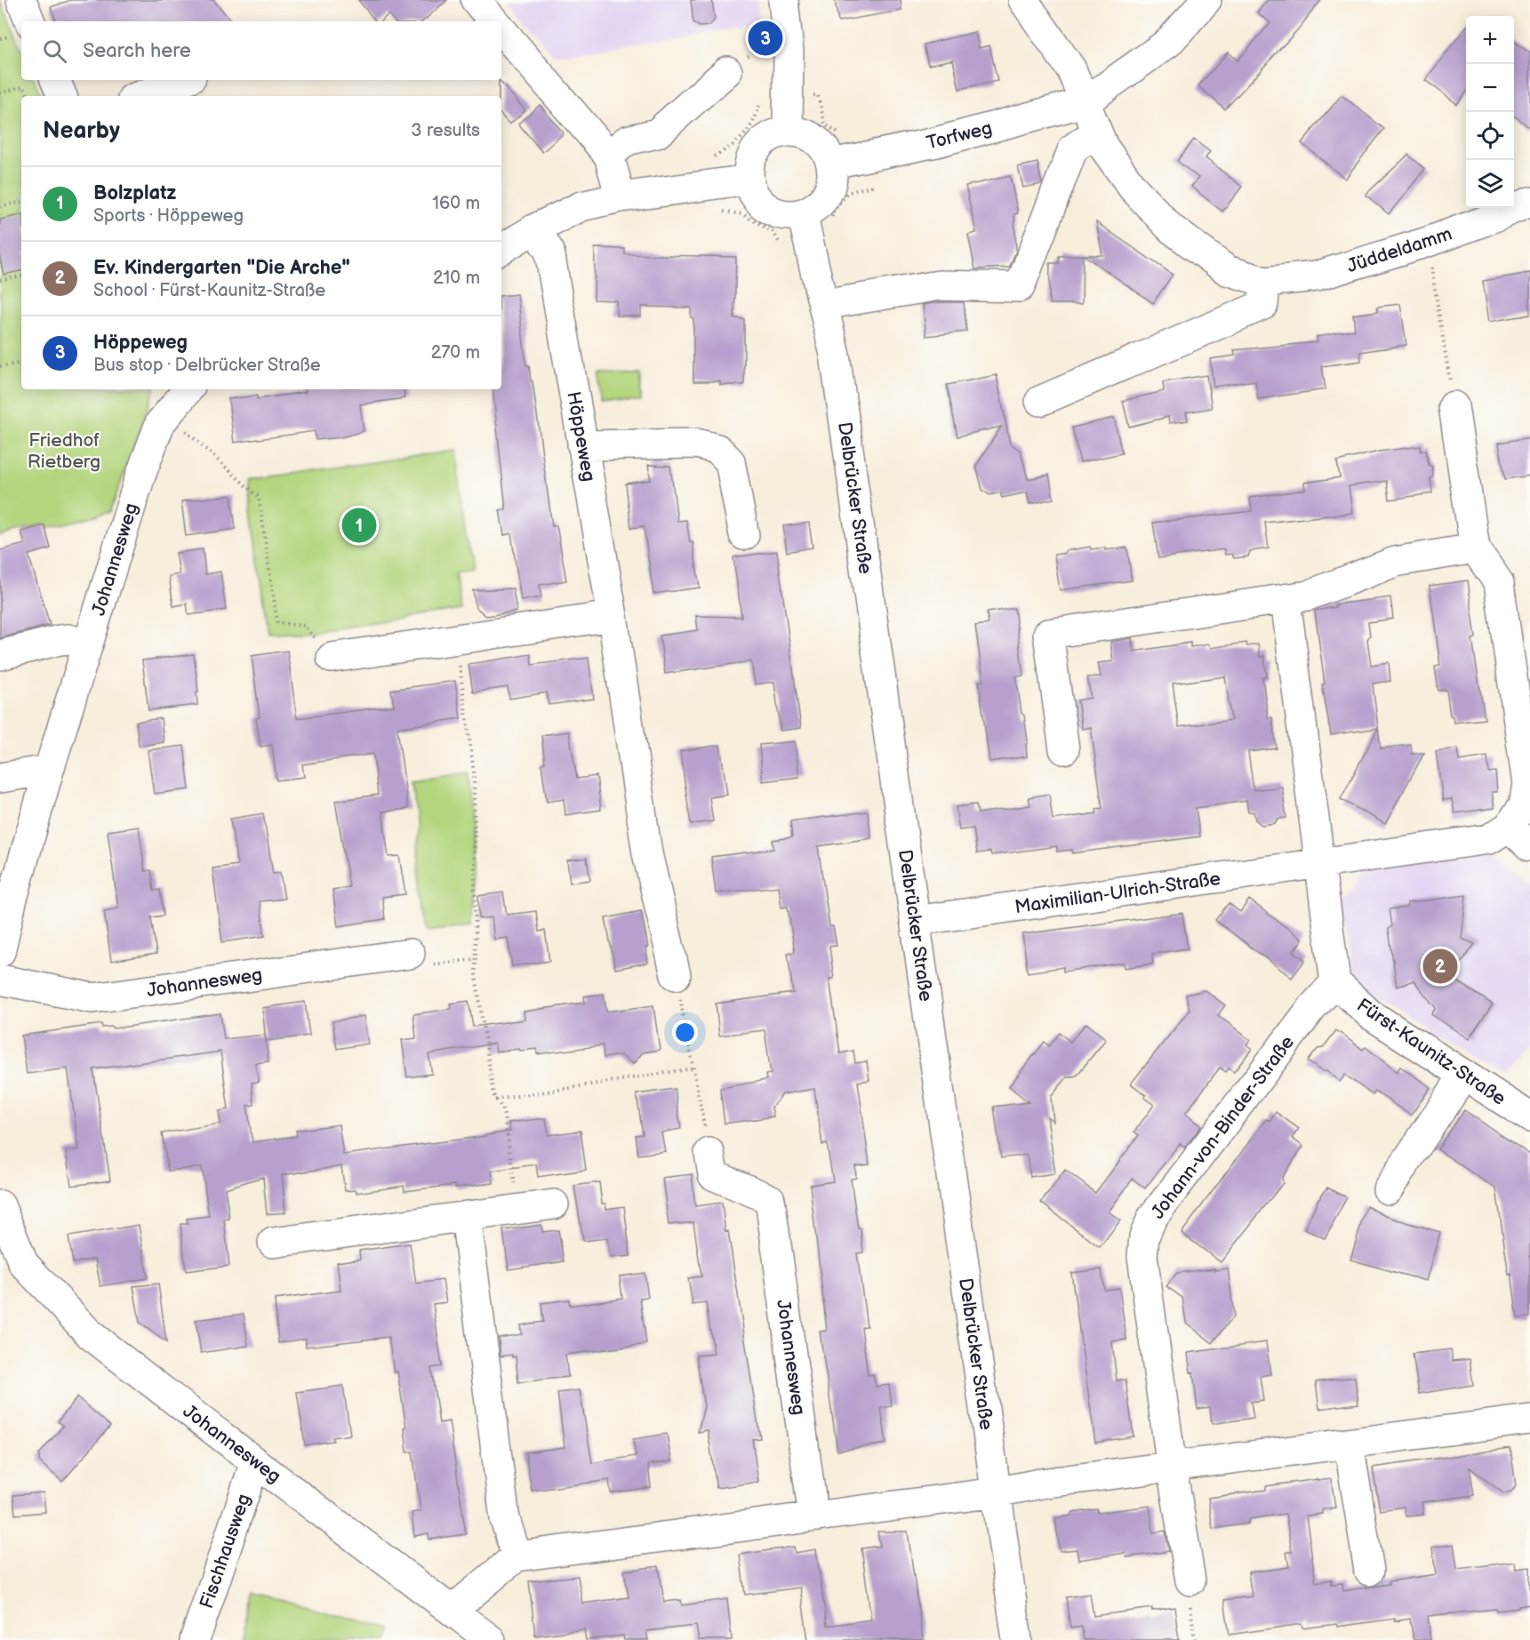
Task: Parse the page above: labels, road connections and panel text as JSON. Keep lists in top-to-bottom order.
{
  "streets": {
    "street": [
      "Torfweg",
      "Jüddeldamm",
      "Höppeweg",
      "Delbrücker Straße",
      "Johannesweg",
      "Maximilian-Ulrich-Straße",
      "Fürst-Kaunitz-Straße",
      "Johann-von-Binder-Straße",
      "Fischhausweg"
    ]
  },
  "crossings": [
    ["Torfweg", "Jüddeldamm"],
    ["Torfweg", "Delbrücker Straße"],
    ["Delbrücker Straße", "Maximilian-Ulrich-Straße"],
    ["Johannesweg", "Fischhausweg"],
    ["Fürst-Kaunitz-Straße", "Johann-von-Binder-Straße"]
  ],
  "parks": ["Friedhof Rietberg"],
  "page": {
    "map_buttons": ["+", "−"],
    "pins": ["3", "1", "2"],
    "search": "Search here",
    "heading": ["Nearby", "3 results"],
    "list": [
      {
        "mark": "1",
        "name": "Bolzplatz",
        "note": "Sports · Höppeweg",
        "value": "160 m"
      },
      {
        "mark": "2",
        "name": "Ev. Kindergarten \"Die Arche\"",
        "note": "School · Fürst-Kaunitz-Straße",
        "value": "210 m"
      },
      {
        "mark": "3",
        "name": "Höppeweg",
        "note": "Bus stop · Delbrücker Straße",
        "value": "270 m"
      }
    ]
  }
}
